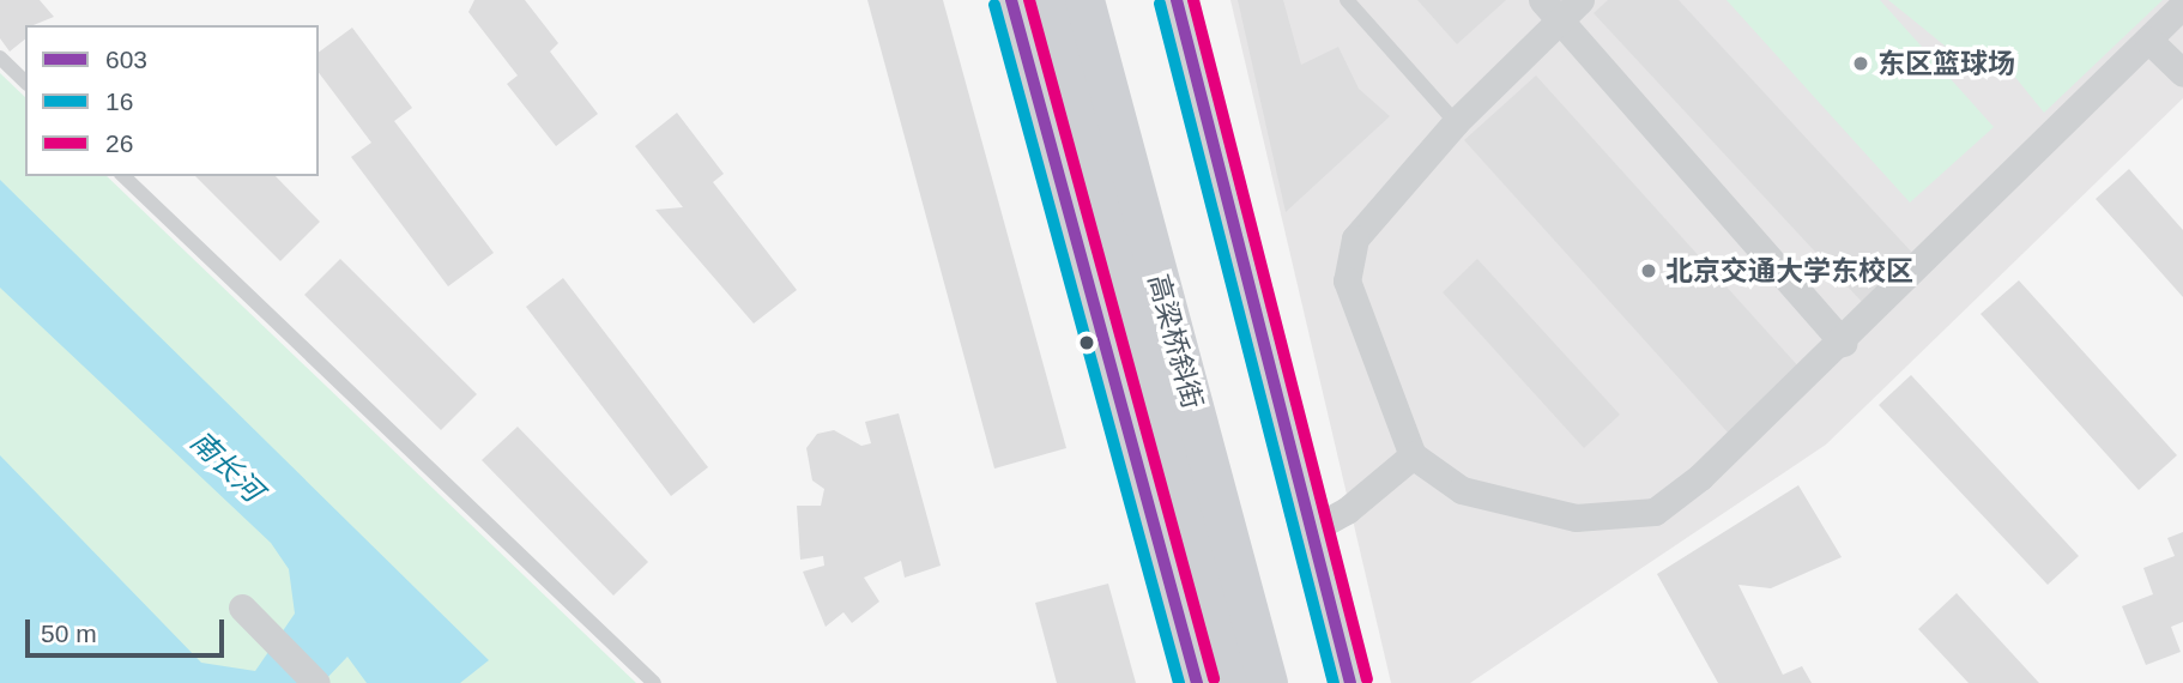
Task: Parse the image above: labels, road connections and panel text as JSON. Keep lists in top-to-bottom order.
{
  "streets": {
    "street": ["高梁桥斜街"]
  },
  "water": ["南长河"],
  "places": ["东区篮球场", "北京交通大学东校区"],
  "lines": ["transit line 603", "transit line 26", "transit line 16"],
  "legend": ["603", "16", "26"],
  "scale_bar": "50 m"
}
